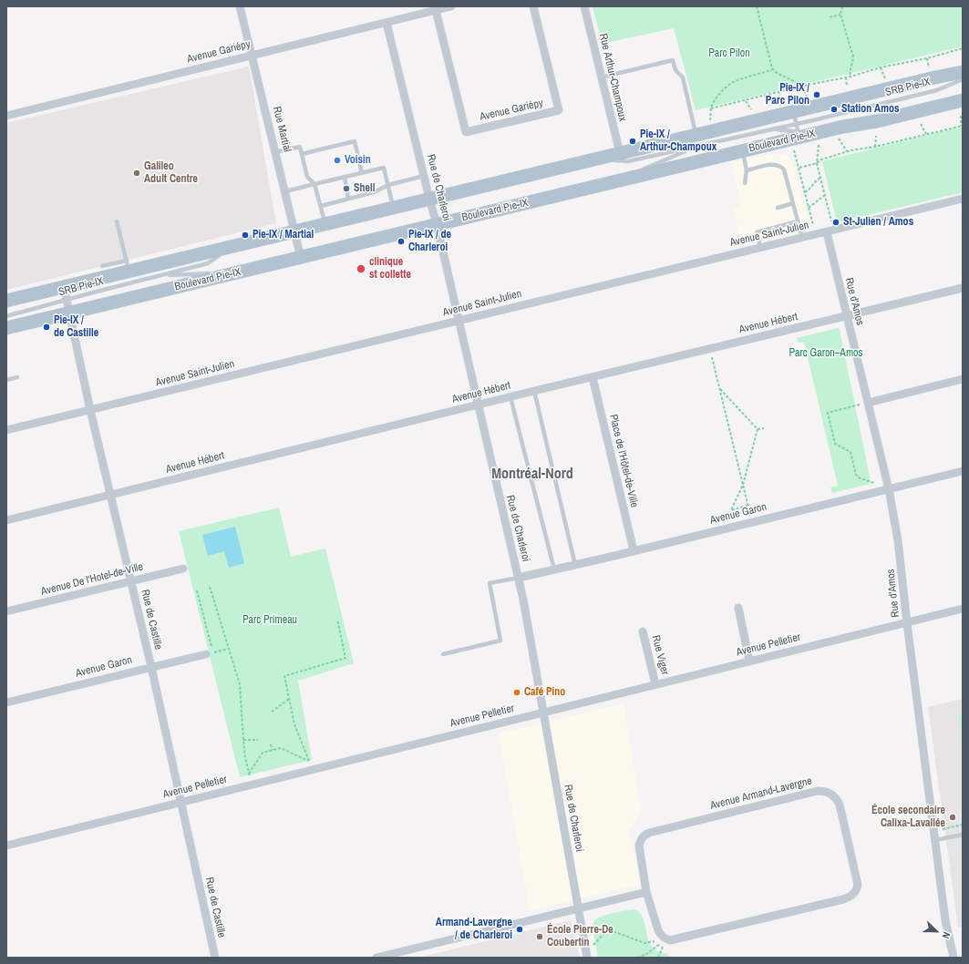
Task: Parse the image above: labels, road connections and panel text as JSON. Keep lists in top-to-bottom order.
{
  "streets": {
    "main road": ["Boulevard Pie-IX"],
    "street": [
      "Avenue Gariépy",
      "Rue Arthur-Champoux",
      "Rue Martial",
      "Rue de Charleroi",
      "Avenue Saint-Julien",
      "Rue d'Amos",
      "Avenue Hébert",
      "Place de l'Hôtel-de-Ville",
      "Avenue Garon",
      "Avenue De l'Hotel-de-Ville",
      "Rue de Castille",
      "Avenue Pelletier",
      "Rue Viger",
      "Avenue Armand-Lavergne"
    ],
    "lane": ["SRB Pie-IX"]
  },
  "crossings": [
    ["Avenue Gariépy", "Rue Martial"],
    ["Avenue Gariépy", "Rue de Charleroi"],
    ["SRB Pie-IX", "Boulevard Pie-IX"],
    ["SRB Pie-IX", "Rue de Castille"],
    ["Rue Martial", "Boulevard Pie-IX"],
    ["Boulevard Pie-IX", "Rue de Charleroi"],
    ["Boulevard Pie-IX", "Rue de Castille"],
    ["Rue de Charleroi", "Avenue Saint-Julien"],
    ["Rue de Charleroi", "Avenue Hébert"],
    ["Rue de Charleroi", "Avenue Garon"],
    ["Rue de Charleroi", "Avenue Pelletier"],
    ["Avenue Saint-Julien", "Rue d'Amos"],
    ["Avenue Saint-Julien", "Rue de Castille"],
    ["Rue d'Amos", "Avenue Hébert"],
    ["Rue d'Amos", "Avenue Garon"],
    ["Rue d'Amos", "Avenue Pelletier"],
    ["Avenue Hébert", "Place de l'Hôtel-de-Ville"],
    ["Avenue Hébert", "Rue de Castille"],
    ["Place de l'Hôtel-de-Ville", "Avenue Garon"],
    ["Avenue Garon", "Rue de Castille"],
    ["Avenue De l'Hotel-de-Ville", "Rue de Castille"],
    ["Rue de Castille", "Avenue Pelletier"],
    ["Avenue Pelletier", "Rue Viger"]
  ],
  "districts": ["Montréal-Nord"],
  "parks": ["Parc Pilon", "Parc Garon–Amos", "Parc Primeau"],
  "places": [
    "Pie-IX / Parc Pilon",
    "Station Amos",
    "Pie-IX / Arthur-Champoux",
    "Voisin",
    "Galileo Adult Centre",
    "Shell",
    "St-Julien / Amos",
    "Pie-IX / Martial",
    "Pie-IX / de Charleroi",
    "clinique st collette",
    "Pie-IX / de Castille",
    "Café Pino",
    "École secondaire Calixa-Lavallée",
    "Armand-Lavergne / de Charleroi",
    "École Pierre-De Coubertin"
  ],
  "north": "bottom right"
}
